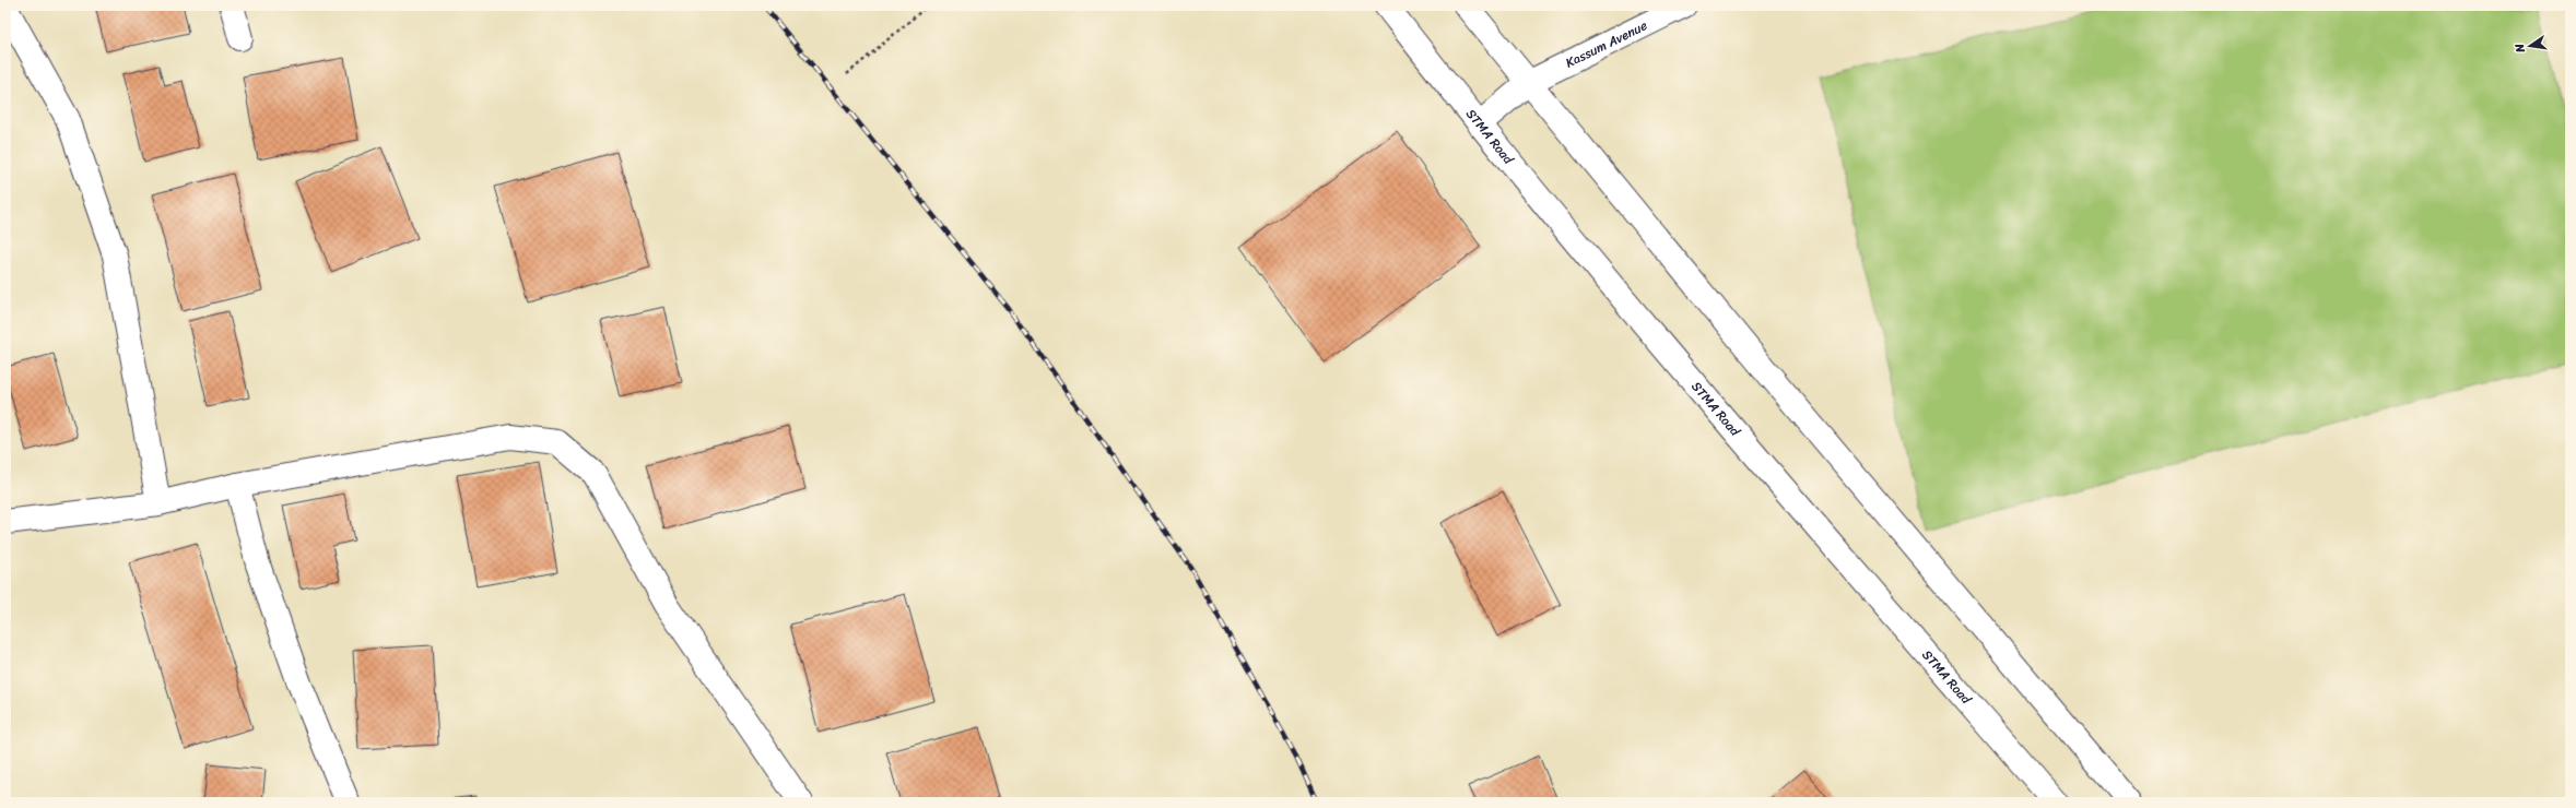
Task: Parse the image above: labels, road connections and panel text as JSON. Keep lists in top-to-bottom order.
{
  "streets": {
    "street": ["Kassum Avenue", "STMA Road"]
  },
  "crossings": [
    ["Kassum Avenue", "STMA Road"]
  ],
  "north": "left"
}
